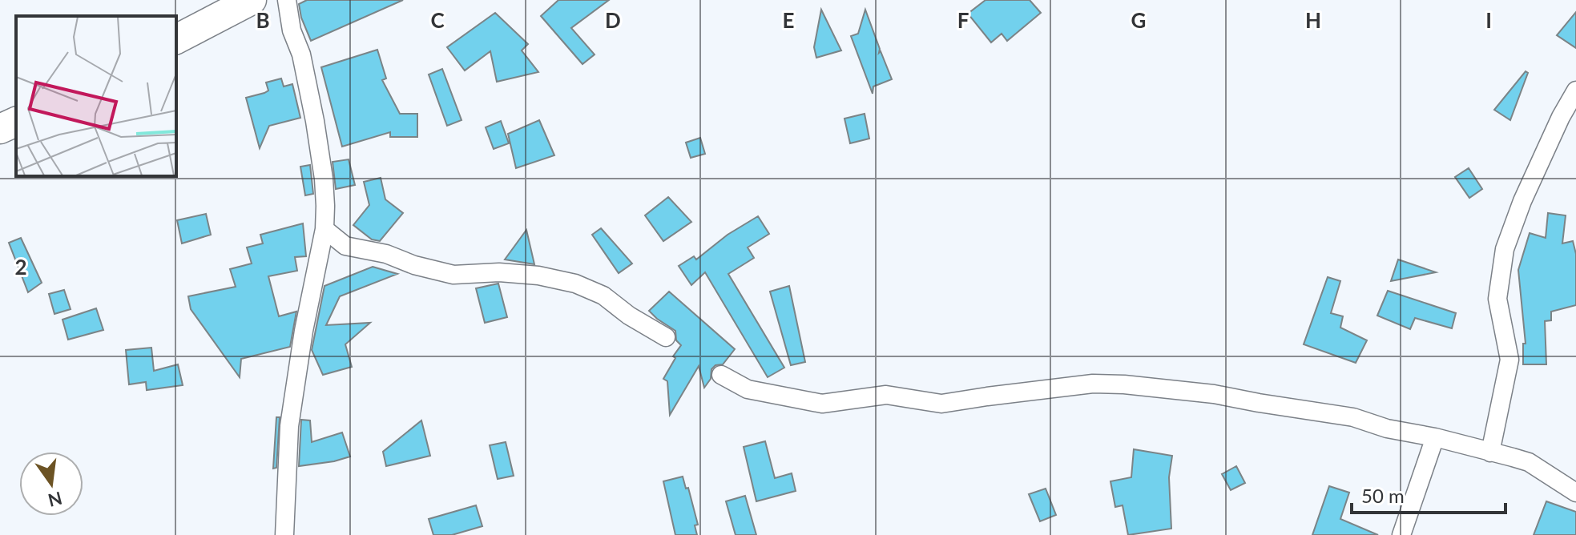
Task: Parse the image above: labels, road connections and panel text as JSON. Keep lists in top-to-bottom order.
{
  "scale_bar": "50 m",
  "north": "bottom",
  "grid": {
    "columns": [
      "B",
      "C",
      "D",
      "E",
      "F",
      "G",
      "H",
      "I"
    ],
    "rows": ["2"]
  }
}
